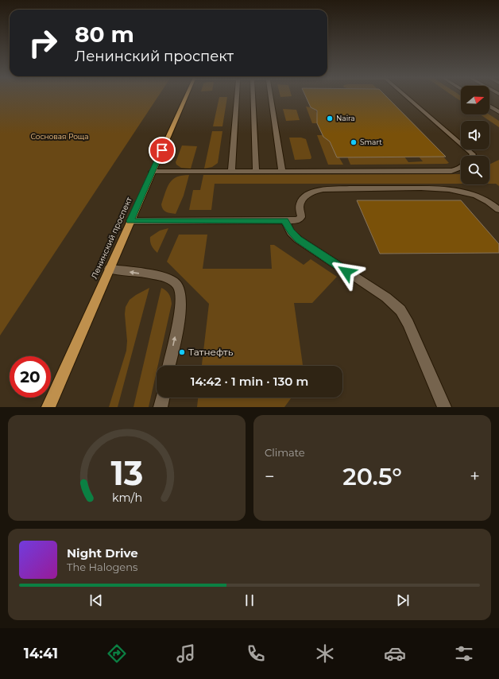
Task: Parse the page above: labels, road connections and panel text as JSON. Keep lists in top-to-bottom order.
{
  "streets": {
    "main road": ["Ленинский проспект"]
  },
  "parks": ["Сосновая Роща"],
  "places": ["Naira", "Smart", "Татнефть"],
  "north": "right",
  "page": {
    "turn": ["80 m", "Ленинский проспект"],
    "limit": "20",
    "trip": "14:42 · 1 min · 130 m",
    "tile": "Climate",
    "heat": ["−", "20.5°", "+"],
    "song": ["Night Drive", "The Halogens"],
    "tabs": "14:41",
    "gauge": ["13", "km/h"]
  }
}
